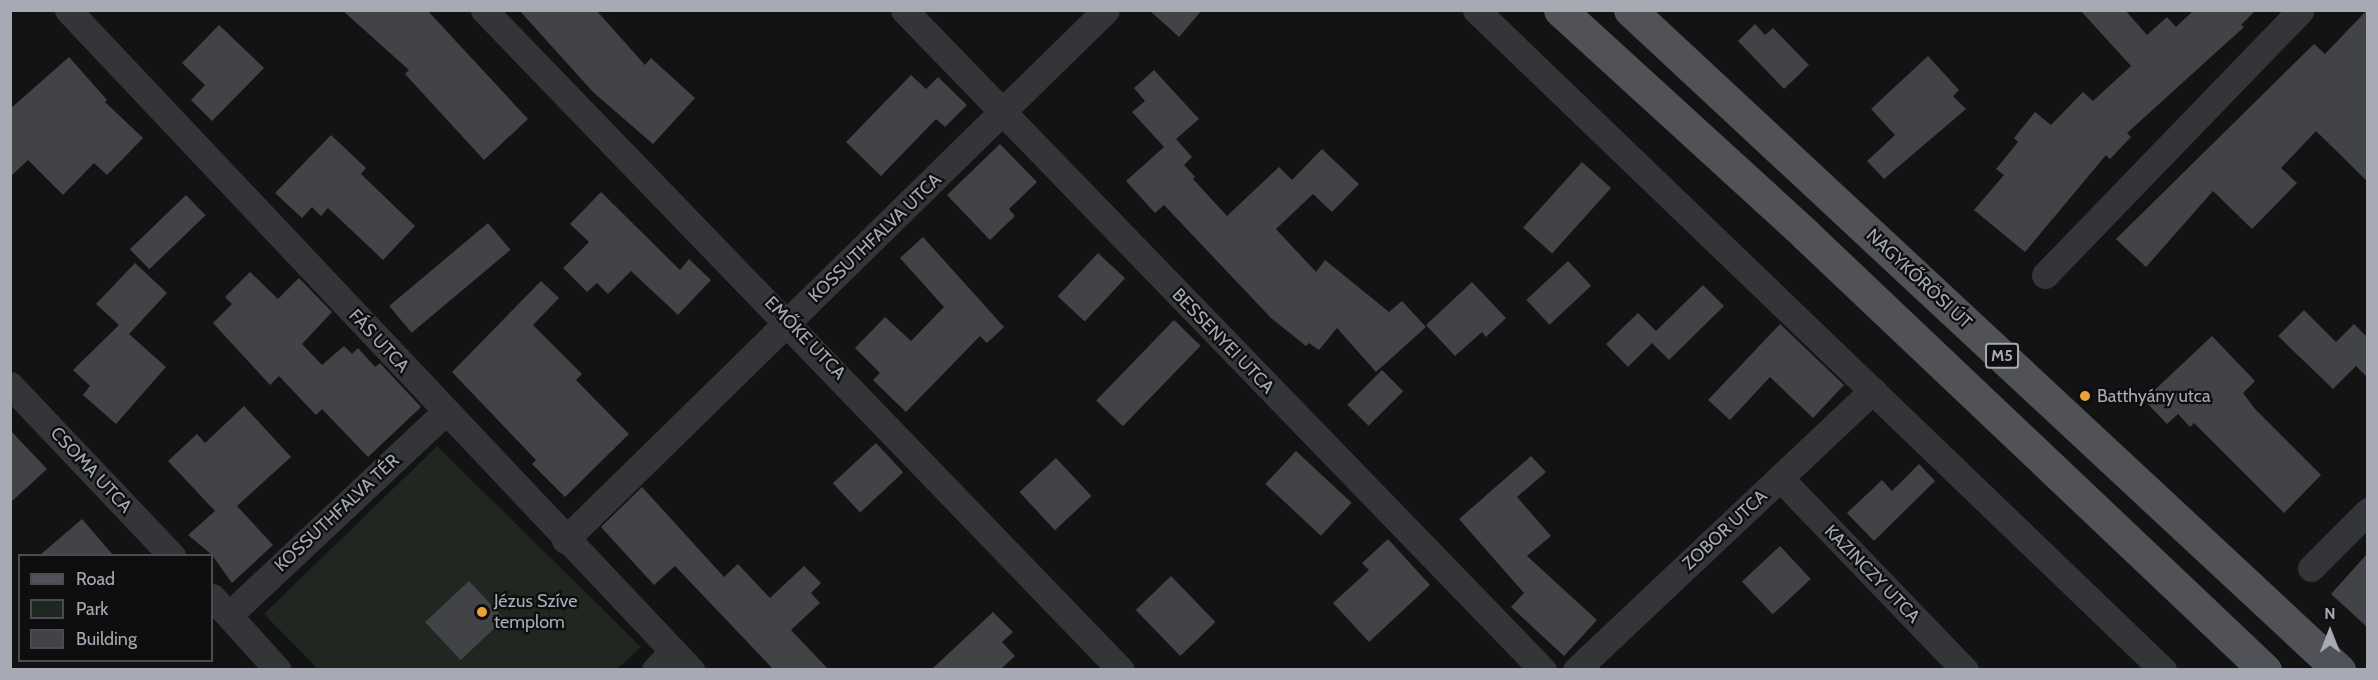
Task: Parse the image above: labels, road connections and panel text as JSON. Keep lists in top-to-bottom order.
{
  "streets": {
    "main road": ["NAGYKŐRÖSI ÚT", "M5"],
    "street": [
      "KOSSUTHFALVA UTCA",
      "EMŐKE UTCA",
      "FÁS UTCA",
      "BESSENYEI UTCA",
      "CSOMA UTCA",
      "KOSSUTHFALVA TÉR",
      "ZOBOR UTCA",
      "KAZINCZY UTCA"
    ]
  },
  "crossings": [
    ["KOSSUTHFALVA UTCA", "EMŐKE UTCA"],
    ["KOSSUTHFALVA UTCA", "FÁS UTCA"],
    ["KOSSUTHFALVA UTCA", "BESSENYEI UTCA"],
    ["FÁS UTCA", "KOSSUTHFALVA TÉR"],
    ["ZOBOR UTCA", "KAZINCZY UTCA"]
  ],
  "places": ["Batthyány utca", "Jézus Szíve templom"],
  "legend": ["Road", "Park", "Building"],
  "north": "top"
}
